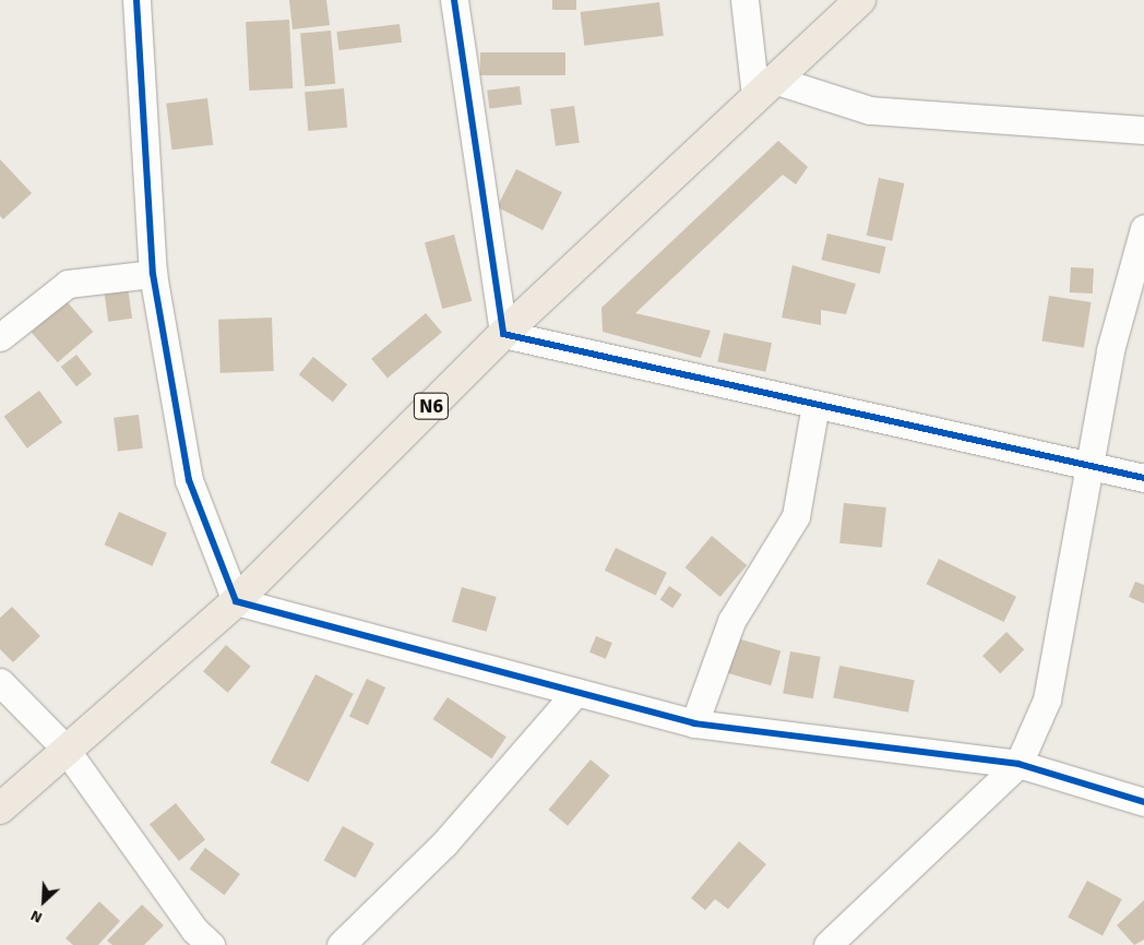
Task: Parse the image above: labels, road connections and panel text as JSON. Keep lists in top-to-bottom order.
{
  "streets": {
    "highway": ["N6"]
  },
  "north": "bottom left"
}
